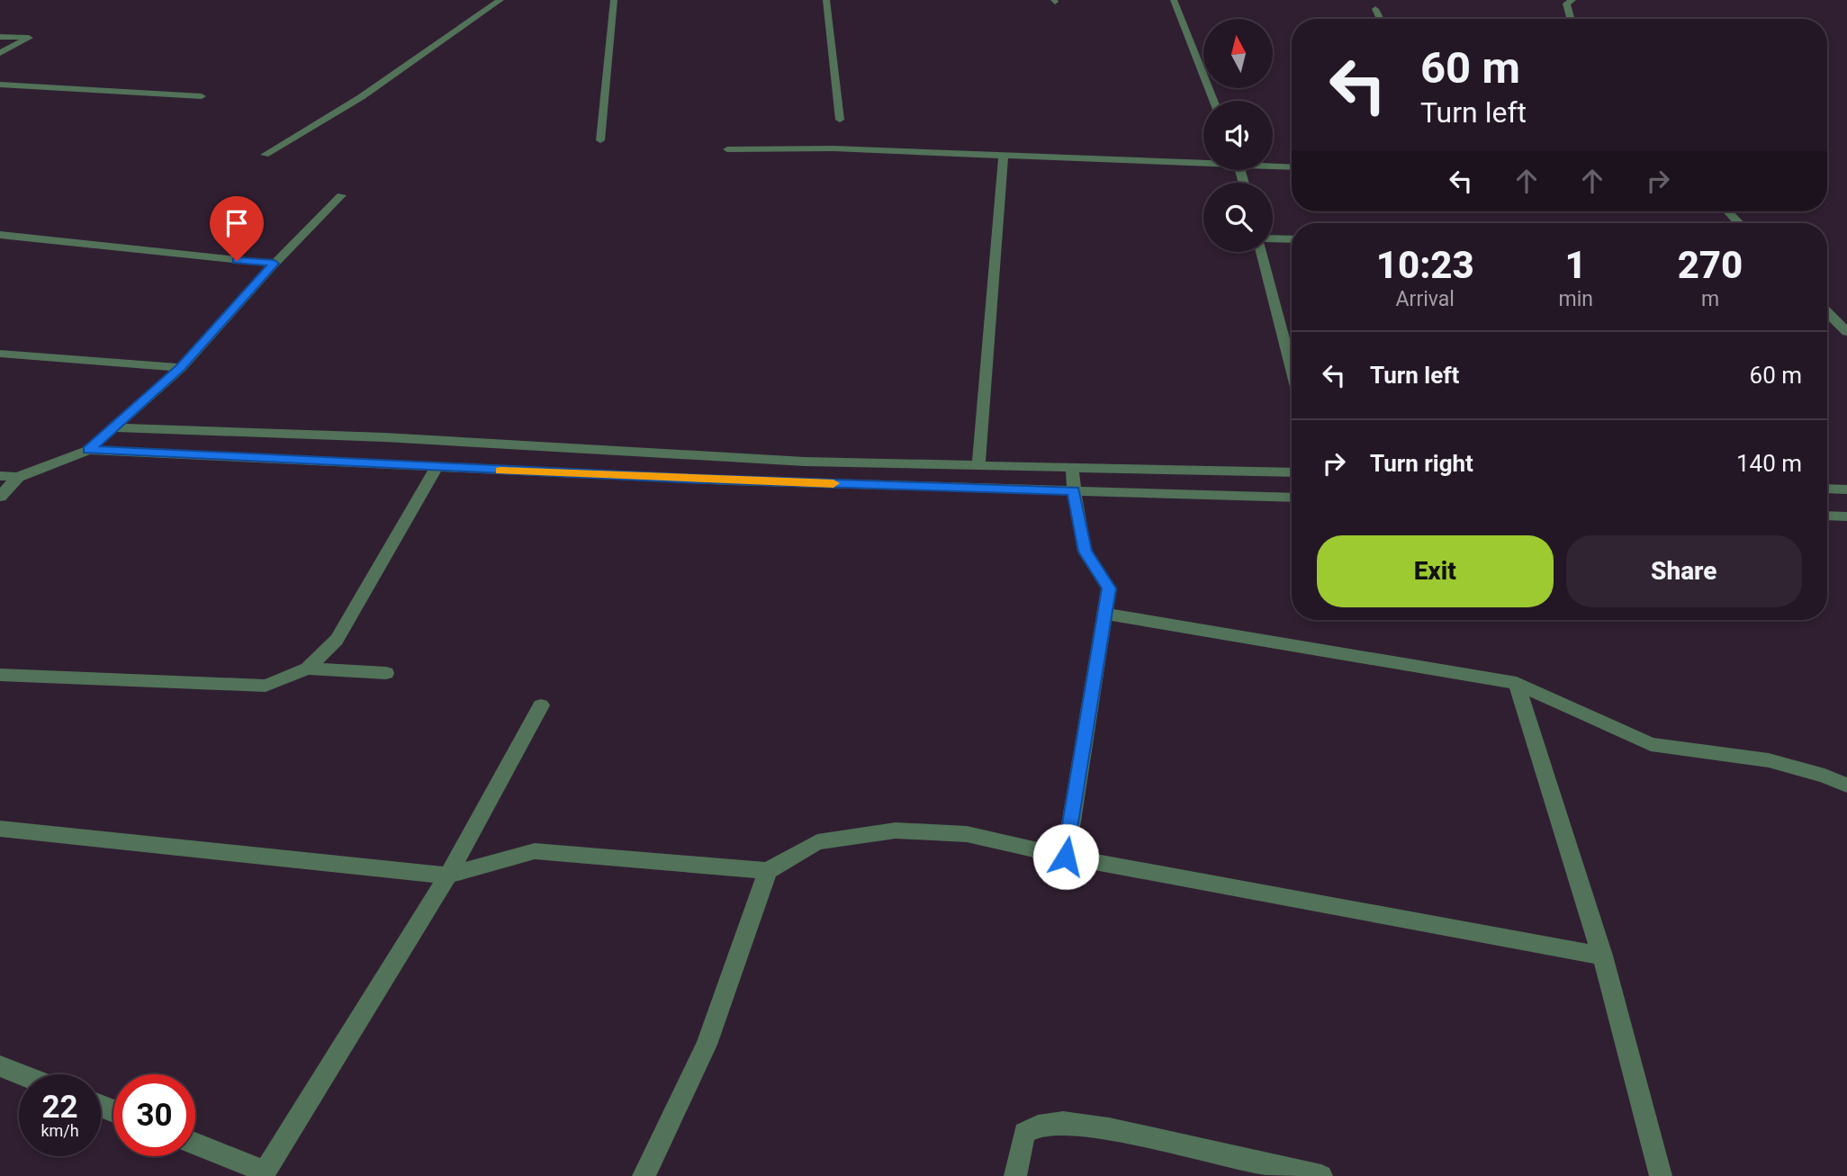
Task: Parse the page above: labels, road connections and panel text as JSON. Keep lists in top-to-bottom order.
{
  "north": "top",
  "page": {
    "turn": ["60 m", "Turn left"],
    "eta": [
      "10:23",
      "Arrival",
      "1",
      "min",
      "270",
      "m"
    ],
    "list": [
      {
        "name": "Turn left",
        "value": "60 m"
      },
      {
        "name": "Turn right",
        "value": "140 m"
      }
    ],
    "buttons": ["Exit", "Share"],
    "speed": "22 km/h",
    "limit": "30"
  }
}
